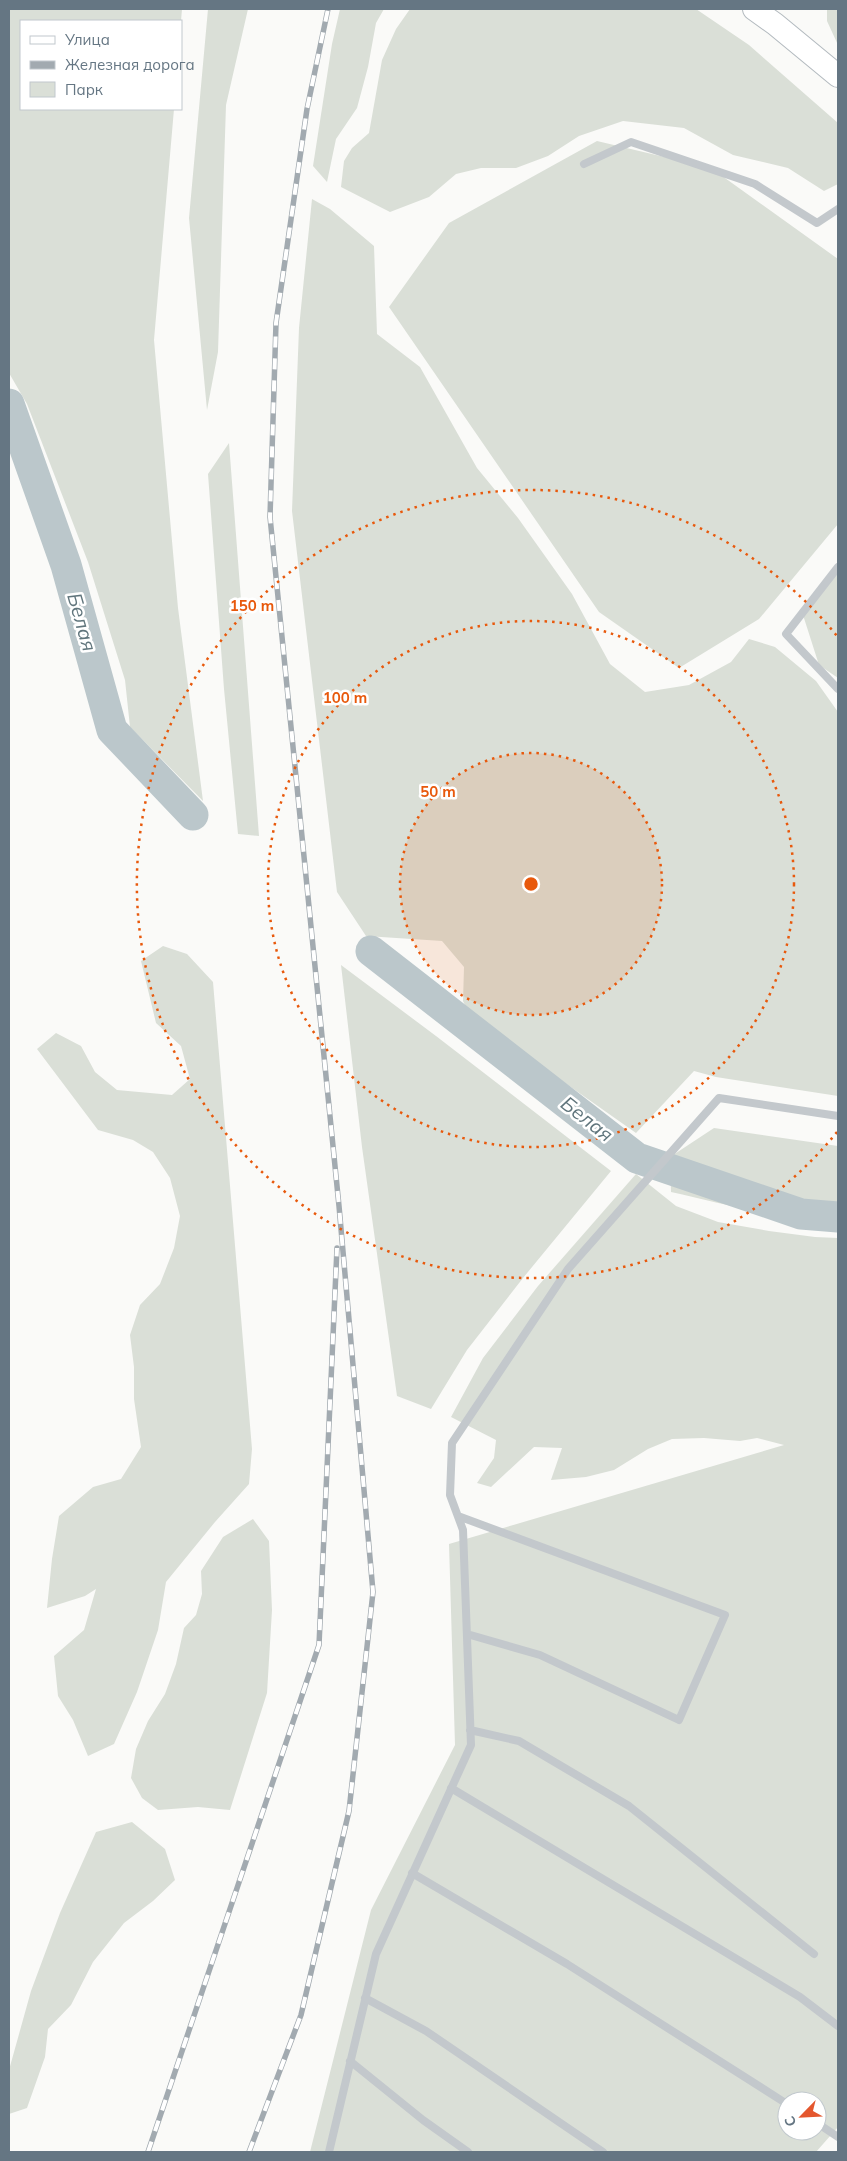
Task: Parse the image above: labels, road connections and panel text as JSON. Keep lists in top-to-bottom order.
{
  "water": ["Белая"],
  "legend": ["Улица", "Железная дорога", "Парк"],
  "north": "bottom left",
  "rings": ["150 m", "100 m", "50 m"]
}
